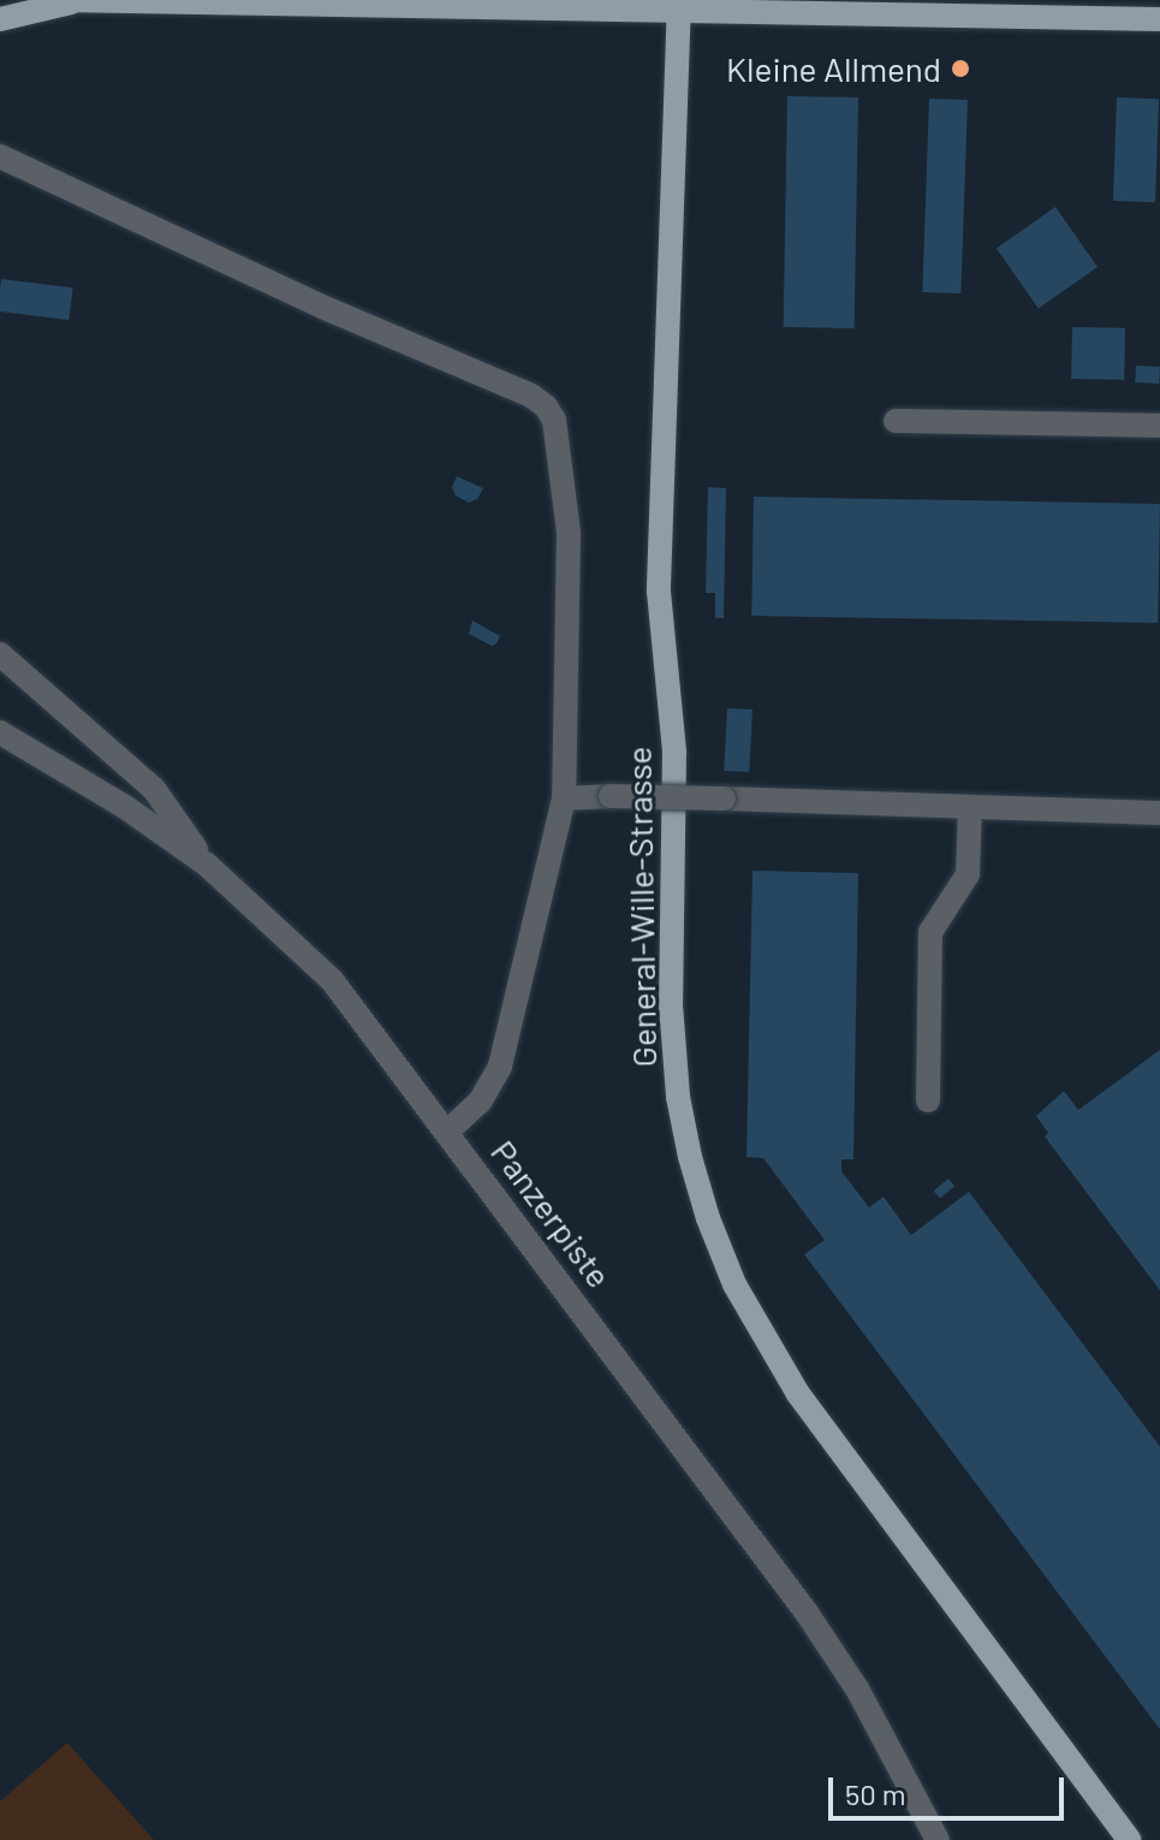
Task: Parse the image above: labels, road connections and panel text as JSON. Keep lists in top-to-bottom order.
{
  "streets": {
    "main road": ["General-Wille-Strasse"],
    "street": ["Panzerpiste"]
  },
  "places": ["Kleine Allmend"],
  "scale_bar": "50 m"
}
